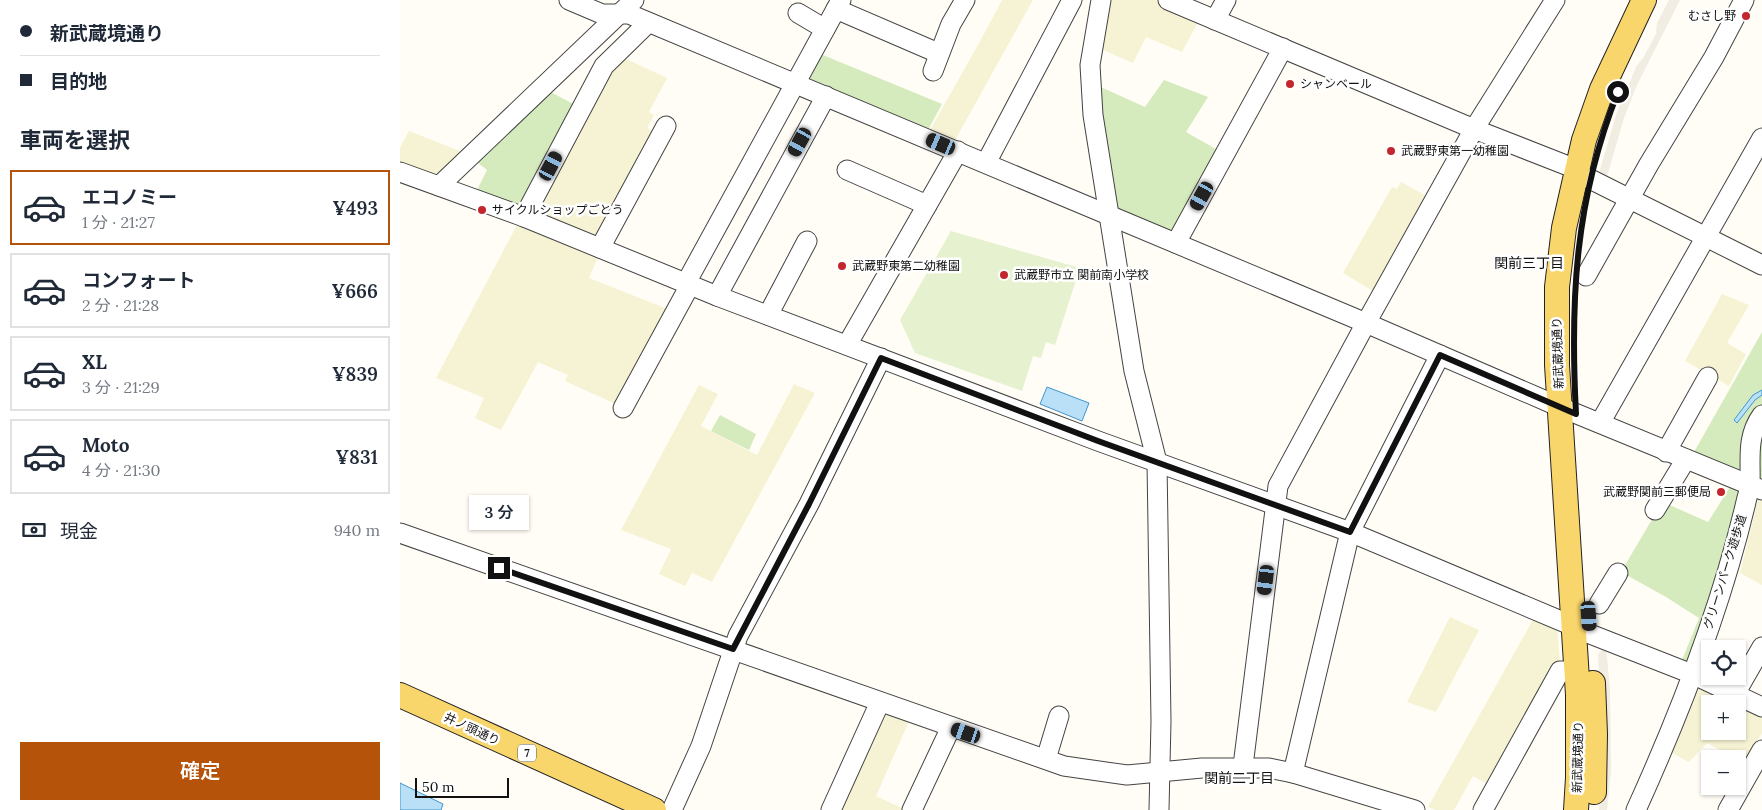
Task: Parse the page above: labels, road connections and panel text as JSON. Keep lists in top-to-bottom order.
{
  "streets": {
    "main road": ["新武蔵境通り", "井ノ頭通り", "7"],
    "street": ["グリーンパーク遊歩道"]
  },
  "districts": ["関前三丁目", "関前二丁目"],
  "places": [
    "むさし野",
    "シャンベール",
    "武蔵野東第一幼稚園",
    "サイクルショップごとう",
    "武蔵野東第二幼稚園",
    "武蔵野市立 関前南小学校",
    "武蔵野関前三郵便局"
  ],
  "scale_bar": "50 m",
  "page": {
    "banner": ["新武蔵境通り", "目的地"],
    "heading": "車両を選択",
    "list": [
      {
        "name": "エコノミー",
        "note": "1 分 · 21:27",
        "value": "¥493"
      },
      {
        "name": "コンフォート",
        "note": "2 分 · 21:28",
        "value": "¥666"
      },
      {
        "name": "XL",
        "note": "3 分 · 21:29",
        "value": "¥839"
      },
      {
        "name": "Moto",
        "note": "4 分 · 21:30",
        "value": "¥831"
      }
    ],
    "bubble": "3 分",
    "pay": ["現金", "940 m"],
    "map_buttons": ["+", "−"],
    "buttons": "確定",
    "scale": "50 m"
  }
}
